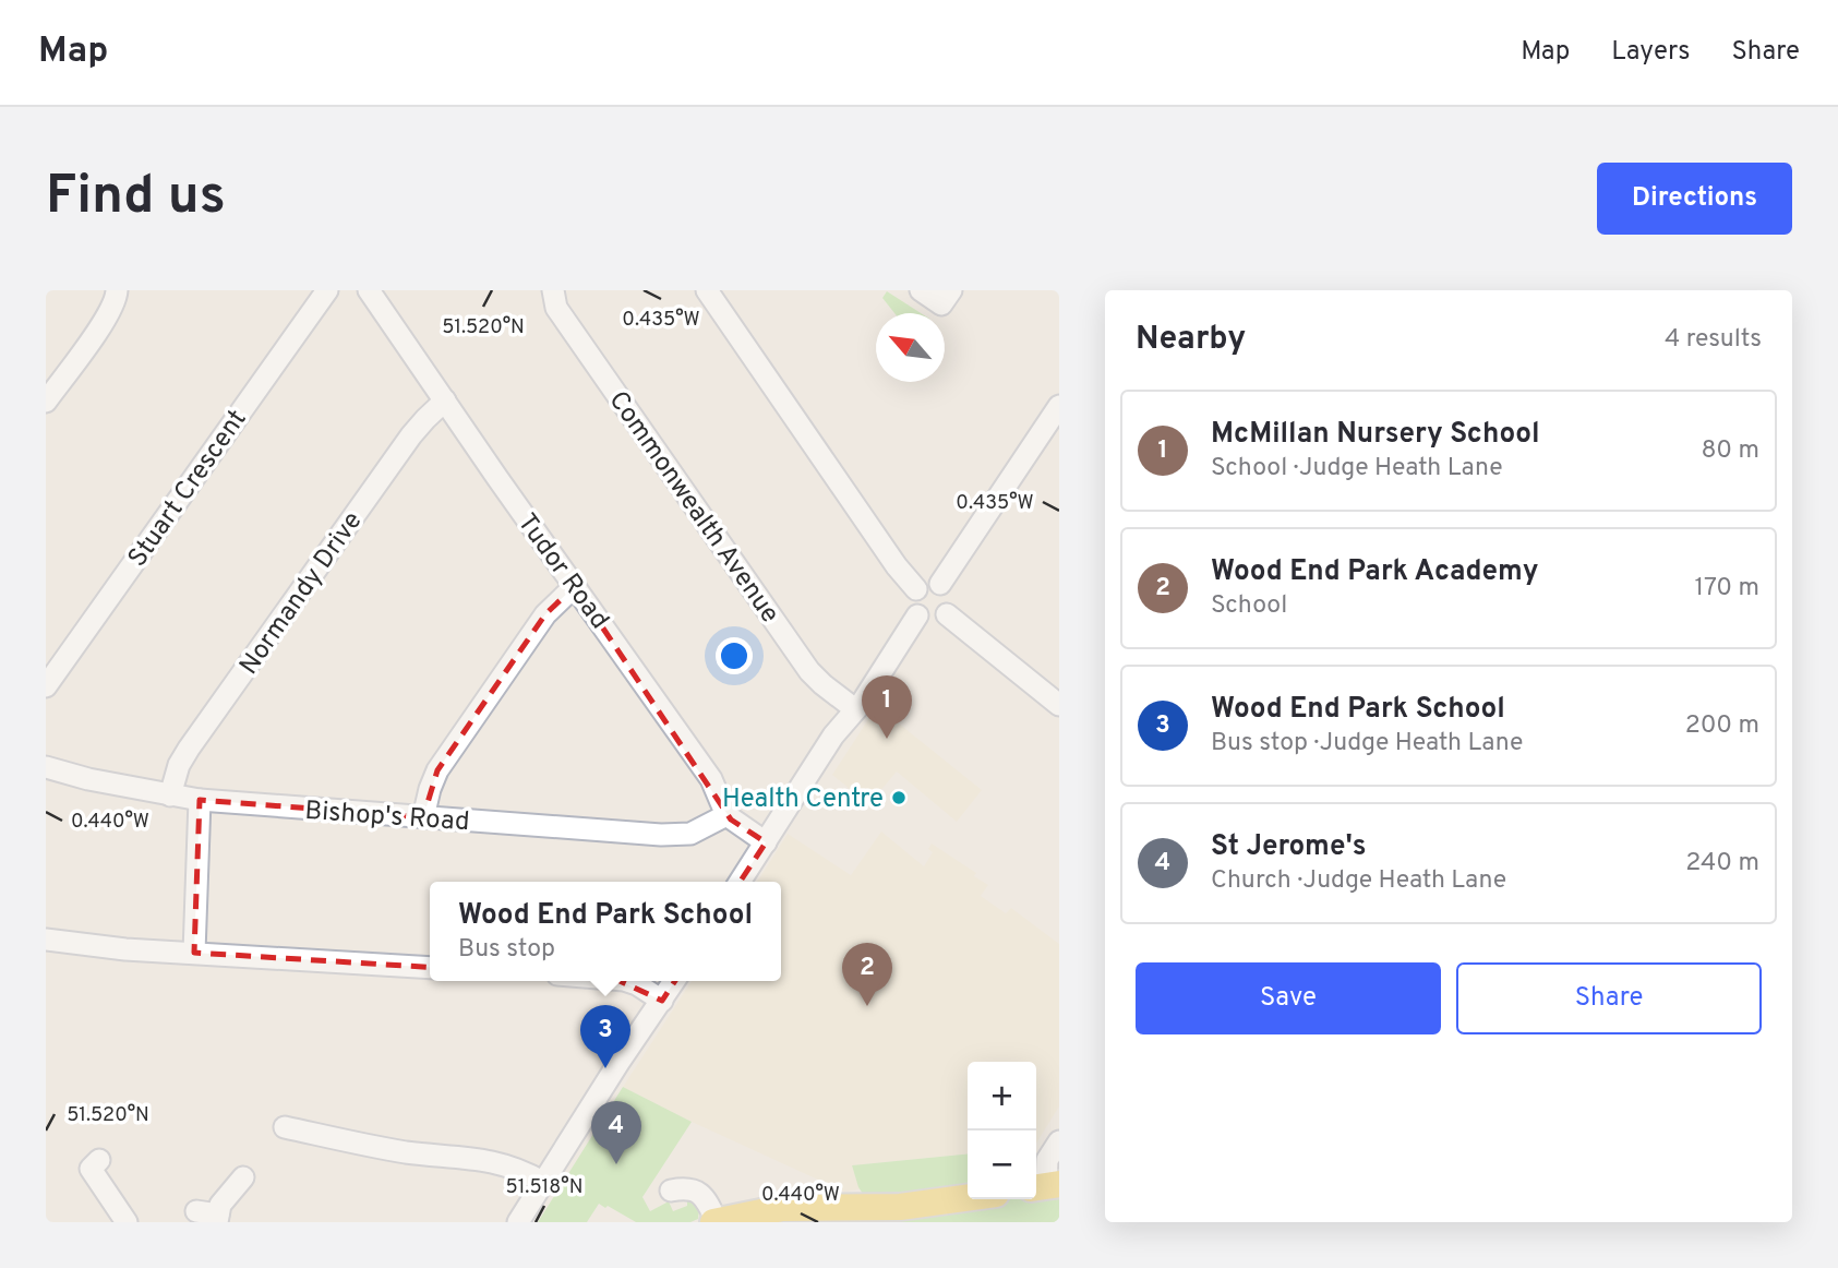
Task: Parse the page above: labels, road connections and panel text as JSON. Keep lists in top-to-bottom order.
{
  "streets": {
    "street": [
      "Stuart Crescent",
      "Commonwealth Avenue",
      "Tudor Road",
      "Normandy Drive",
      "Bishop's Road"
    ]
  },
  "crossings": [
    ["Tudor Road", "Normandy Drive"],
    ["Tudor Road", "Bishop's Road"],
    ["Normandy Drive", "Bishop's Road"]
  ],
  "places": ["Health Centre"],
  "north": "top left",
  "page": {
    "header": "Map",
    "nav": ["Map", "Layers", "Share"],
    "buttons": [
      "Directions",
      ["Save", "Share"]
    ],
    "title": "Find us",
    "heading": ["Nearby", "4 results"],
    "list": [
      {
        "mark": "1",
        "name": "McMillan Nursery School",
        "note": "School · Judge Heath Lane",
        "value": "80 m"
      },
      {
        "mark": "2",
        "name": "Wood End Park Academy",
        "note": "School",
        "value": "170 m"
      },
      {
        "mark": "3",
        "name": "Wood End Park School",
        "note": "Bus stop · Judge Heath Lane",
        "value": "200 m"
      },
      {
        "mark": "4",
        "name": "St Jerome's",
        "note": "Church · Judge Heath Lane",
        "value": "240 m"
      }
    ],
    "pins": [
      "1",
      "2",
      "3",
      "4"
    ],
    "popup": ["Wood End Park School", "Bus stop"],
    "map_buttons": ["+", "−"]
  },
  "coordinates": [
    "0.435°W",
    "51.520°N",
    "0.440°W",
    "51.518°N"
  ]
}
